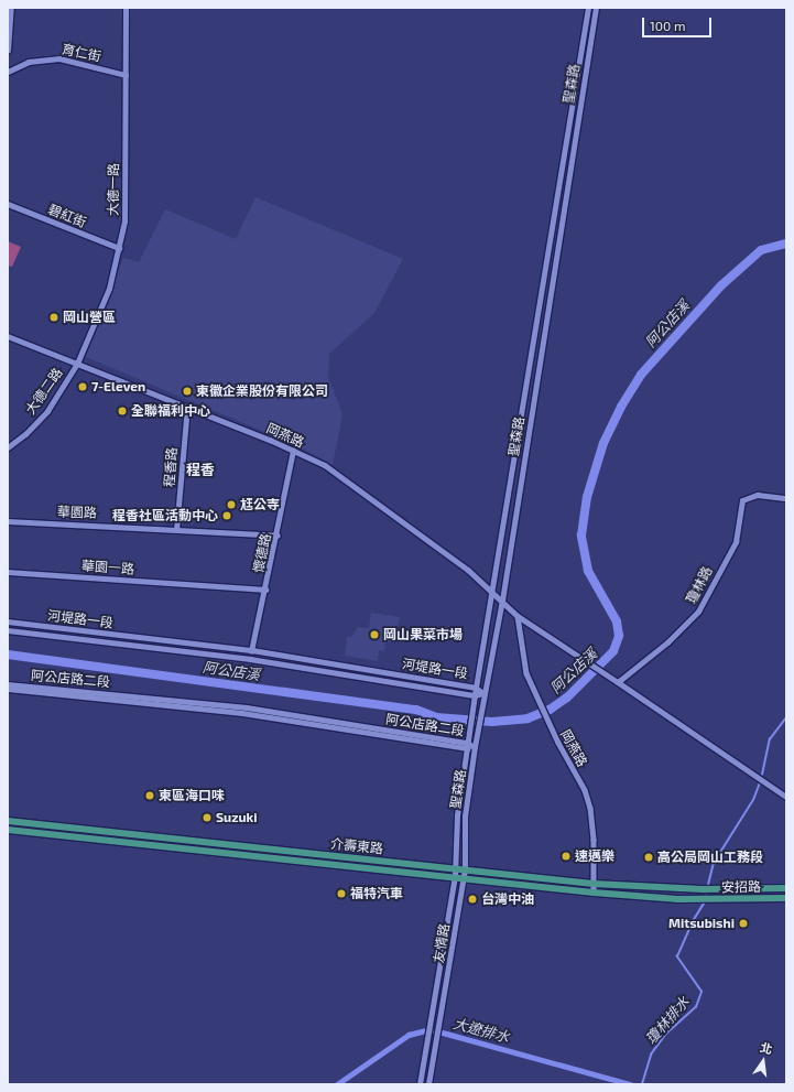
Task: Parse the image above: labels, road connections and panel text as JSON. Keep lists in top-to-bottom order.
{
  "streets": {
    "main road": ["介壽東路", "安招路"],
    "street": [
      "育仁街",
      "聖森路",
      "大德一路",
      "碧紅街",
      "大德二路",
      "岡燕路",
      "程香路",
      "華園路",
      "懷德路",
      "華園一路",
      "瓊林路",
      "河堤路一段",
      "阿公店路二段",
      "友情路"
    ]
  },
  "crossings": [
    ["育仁街", "大德一路"],
    ["聖森路", "岡燕路"],
    ["聖森路", "河堤路一段"],
    ["聖森路", "阿公店路二段"],
    ["聖森路", "介壽東路"],
    ["聖森路", "友情路"],
    ["大德一路", "碧紅街"],
    ["大德一路", "大德二路"],
    ["大德一路", "岡燕路"],
    ["大德二路", "岡燕路"],
    ["岡燕路", "程香路"],
    ["岡燕路", "懷德路"],
    ["岡燕路", "瓊林路"],
    ["岡燕路", "介壽東路"],
    ["程香路", "華園路"],
    ["華園路", "懷德路"],
    ["懷德路", "華園一路"],
    ["懷德路", "河堤路一段"],
    ["介壽東路", "安招路"],
    ["介壽東路", "友情路"]
  ],
  "districts": ["程香"],
  "water": ["阿公店溪", "瓊林排水", "大遼排水"],
  "places": [
    "岡山營區",
    "7-Eleven",
    "東徽企業股份有限公司",
    "全聯福利中心",
    "尪公寺",
    "程香社區活動中心",
    "岡山果菜市場",
    "東區海口味",
    "Suzuki",
    "速邁樂",
    "高公局岡山工務段",
    "福特汽車",
    "台灣中油",
    "Mitsubishi"
  ],
  "scale_bar": "100 m",
  "north": "top"
}
